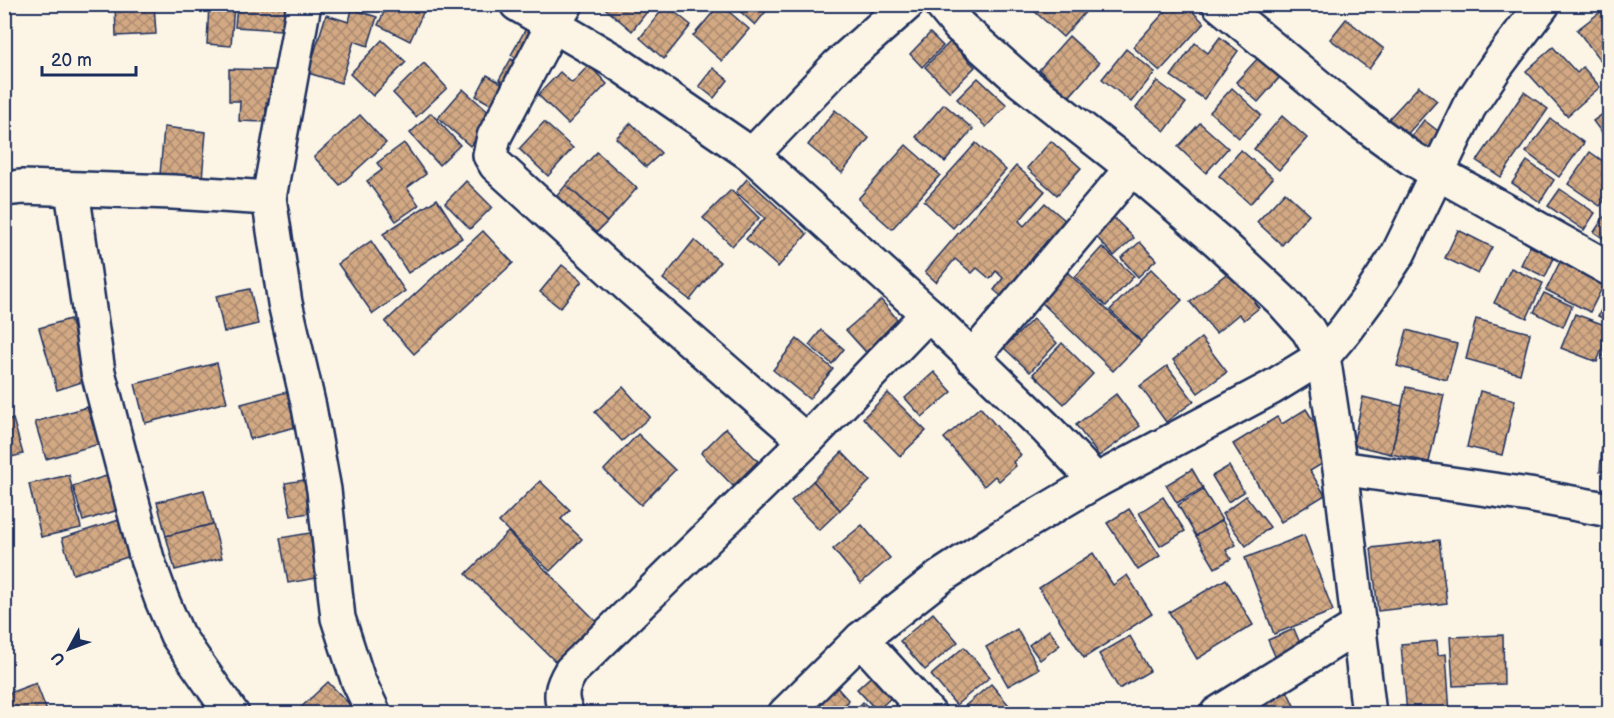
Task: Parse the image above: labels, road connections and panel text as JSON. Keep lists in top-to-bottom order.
{
  "scale_bar": "20 m",
  "north": "bottom left"
}
